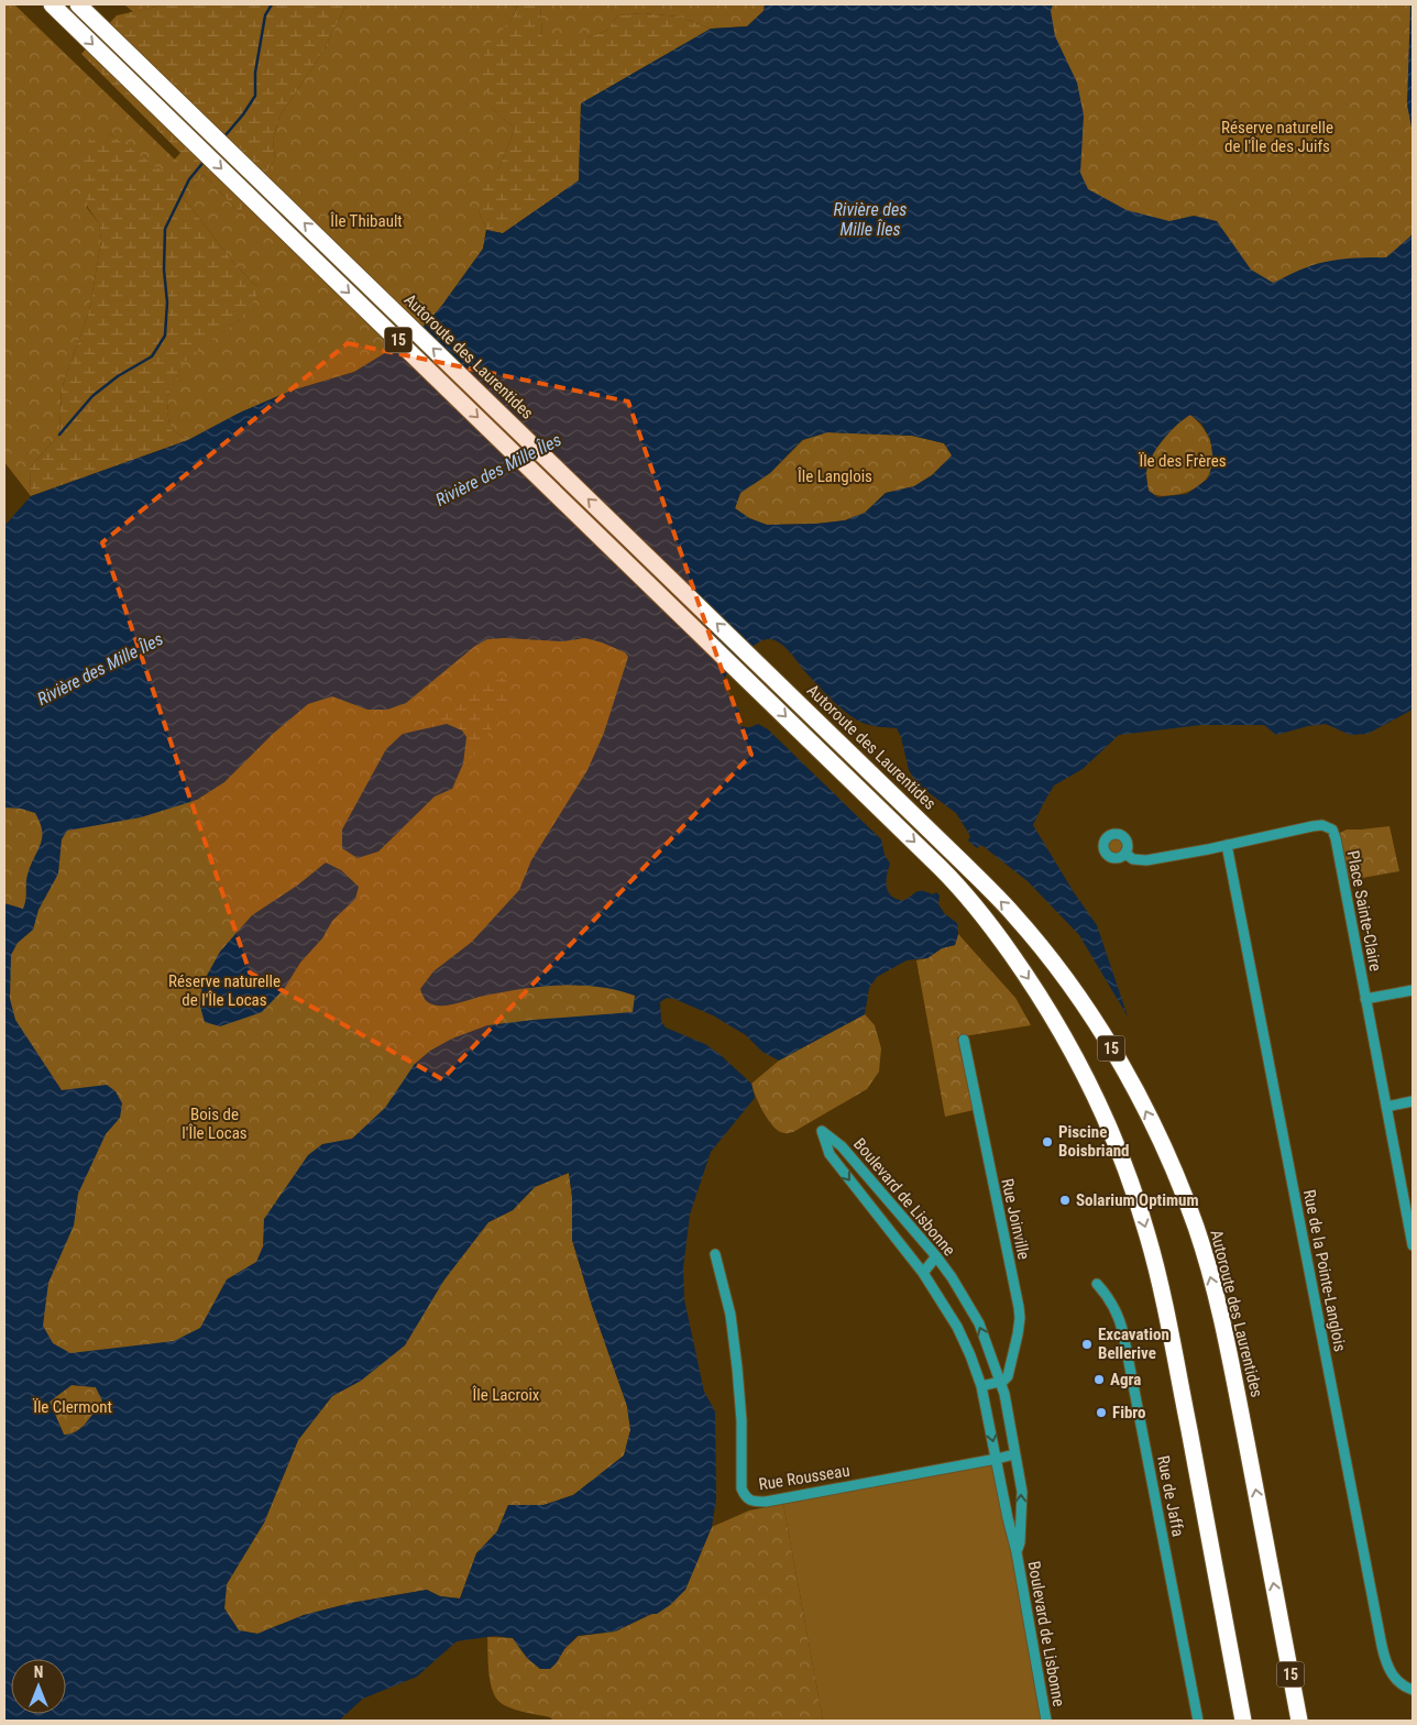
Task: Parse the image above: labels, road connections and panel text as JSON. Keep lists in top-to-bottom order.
{
  "streets": {
    "highway": ["15", "Autoroute des Laurentides"],
    "street": [
      "Place Sainte-Claire",
      "Boulevard de Lisbonne",
      "Rue Joinville",
      "Rue de la Pointe-Langlois",
      "Rue Rousseau",
      "Rue de Jaffa"
    ]
  },
  "crossings": [
    ["Place Sainte-Claire", "Rue de la Pointe-Langlois"],
    ["Boulevard de Lisbonne", "Rue Joinville"],
    ["Boulevard de Lisbonne", "Rue Rousseau"]
  ],
  "water": ["Rivière des Mille Îles"],
  "parks": [
    "Réserve naturelle de l'Île des Juifs",
    "Île Thibault",
    "Ïle des Frères",
    "Île Langlois",
    "Réserve naturelle de l'Île Locas",
    "Bois de l'Île Locas",
    "Île Lacroix",
    "Ïle Clermont"
  ],
  "places": [
    "Piscine Boisbriand",
    "Solarium Optimum",
    "Excavation Bellerive",
    "Agra",
    "Fibro"
  ],
  "north": "top"
}
